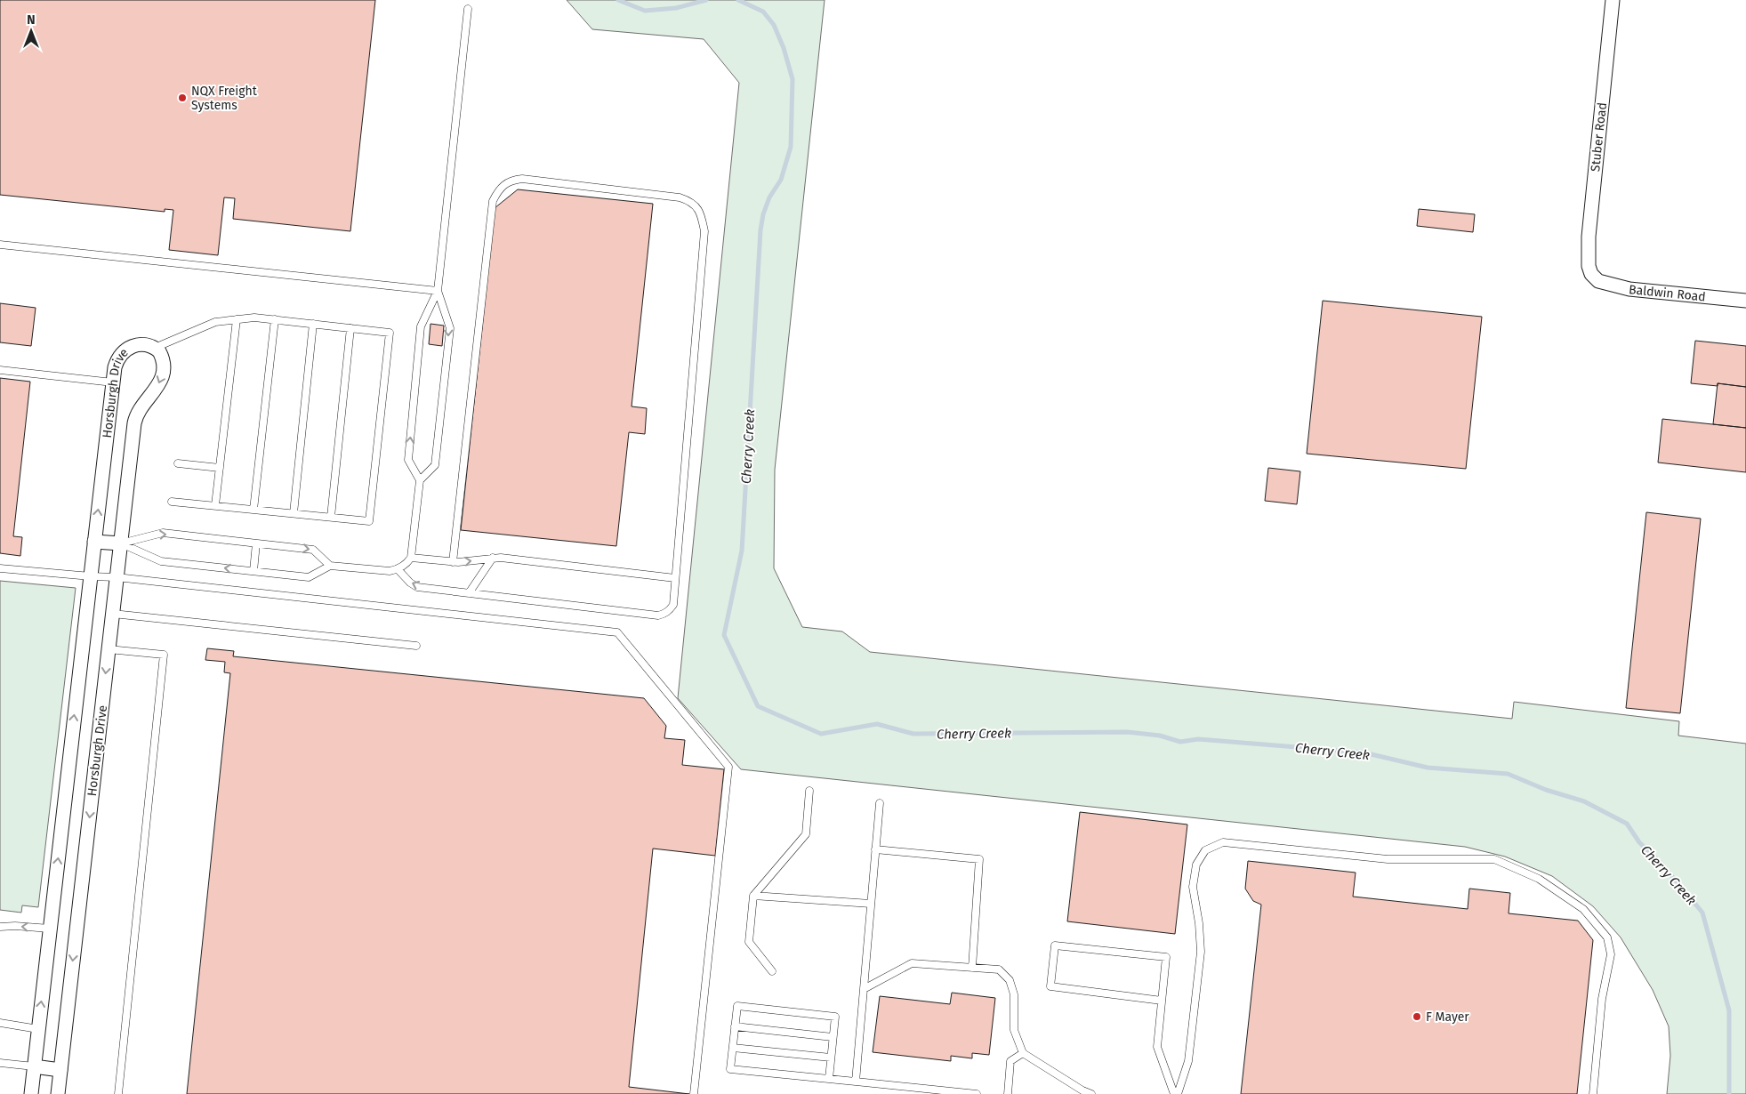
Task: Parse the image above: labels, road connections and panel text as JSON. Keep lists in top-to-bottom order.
{
  "streets": {
    "street": ["Stuber Road", "Baldwin Road", "Horsburgh Drive"]
  },
  "crossings": [
    ["Stuber Road", "Baldwin Road"]
  ],
  "water": ["Cherry Creek"],
  "places": ["NQX Freight Systems", "F Mayer"],
  "north": "top"
}
